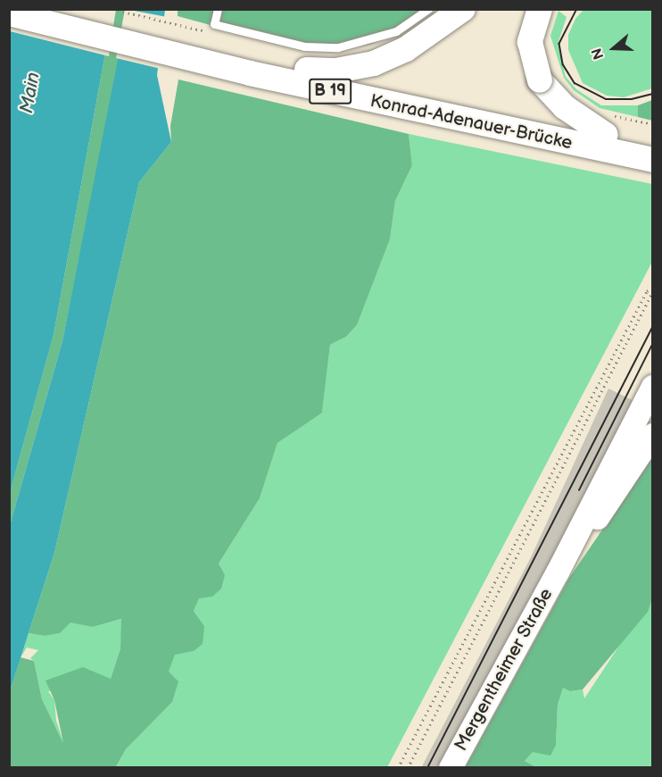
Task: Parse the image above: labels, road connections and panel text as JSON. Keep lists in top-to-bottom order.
{
  "streets": {
    "main road": ["B 19", "Konrad-Adenauer-Brücke", "Mergentheimer Straße"]
  },
  "water": ["Main"],
  "north": "left"
}
